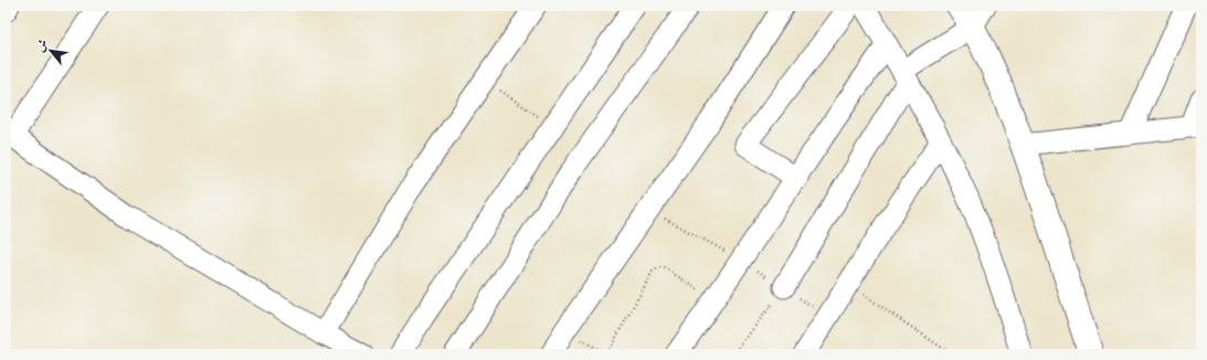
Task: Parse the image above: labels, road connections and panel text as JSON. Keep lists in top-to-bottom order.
{
  "north": "top left"
}
